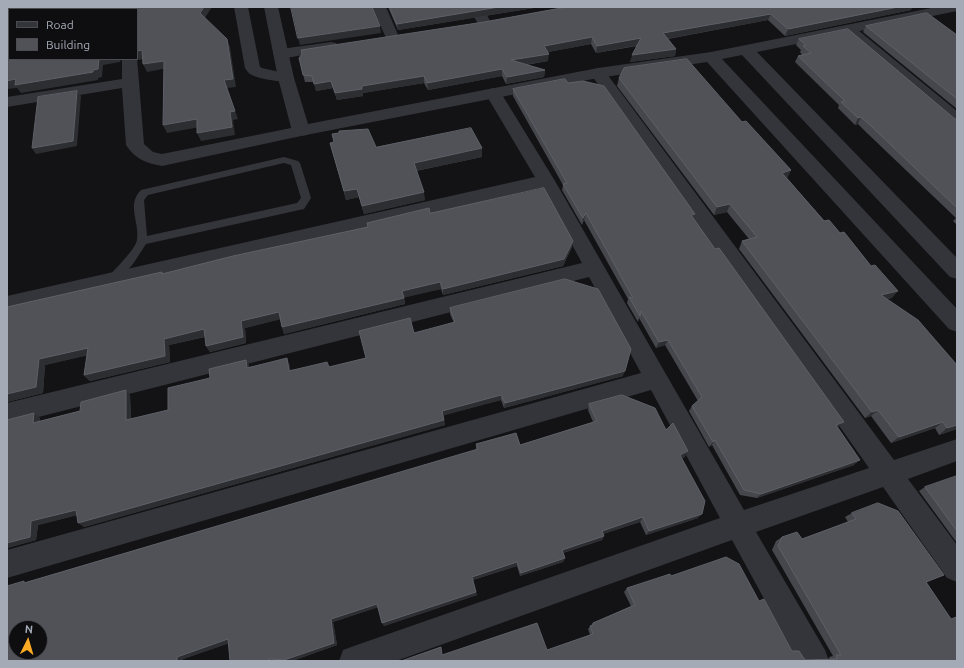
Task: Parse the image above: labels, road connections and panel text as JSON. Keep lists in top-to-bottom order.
{
  "legend": ["Road", "Building"],
  "north": "top"
}
